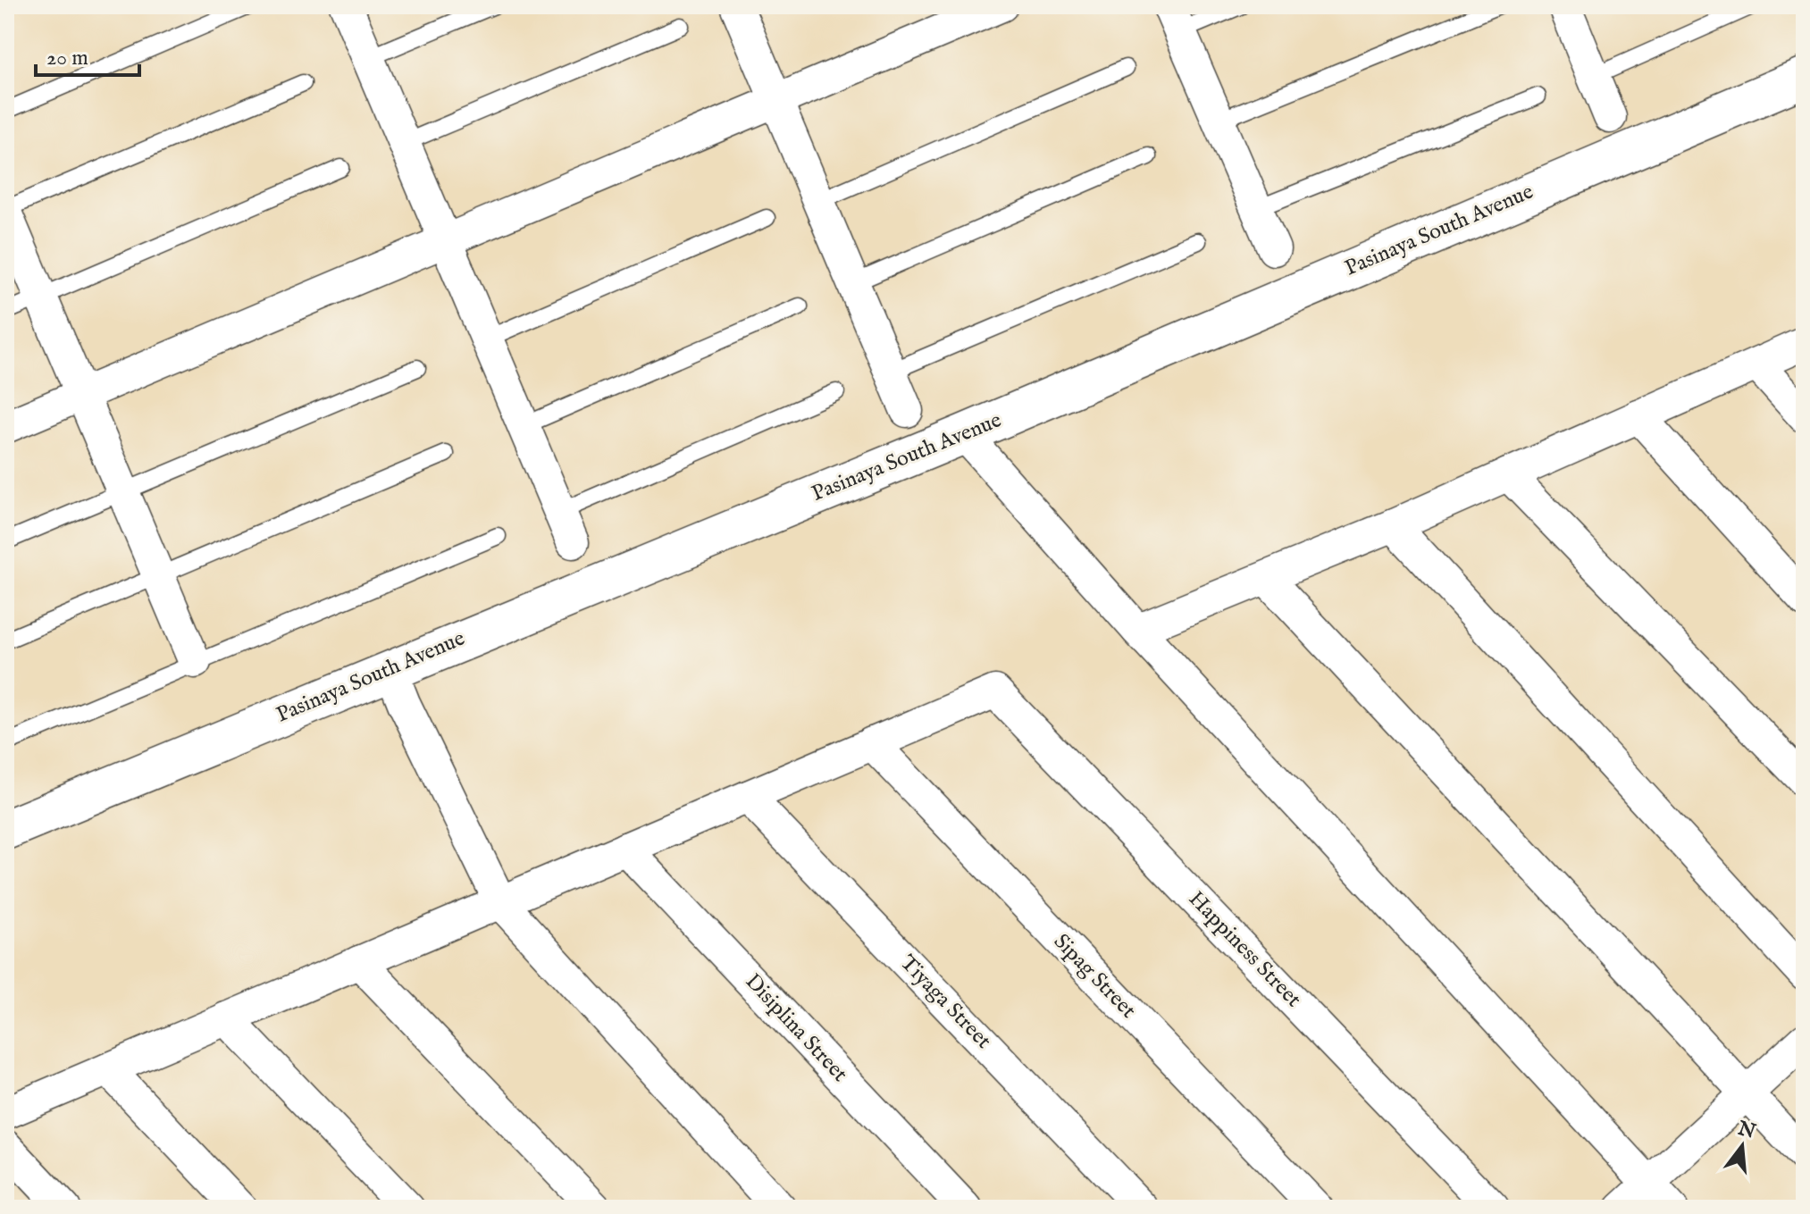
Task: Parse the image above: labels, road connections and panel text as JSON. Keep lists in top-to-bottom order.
{
  "streets": {
    "street": [
      "Pasinaya South Avenue",
      "Happiness Street",
      "Sipag Street",
      "Tiyaga Street",
      "Disiplina Street"
    ]
  },
  "crossings": [
    ["Happiness Street", "Sipag Street"]
  ],
  "scale_bar": "20 m",
  "north": "top"
}
